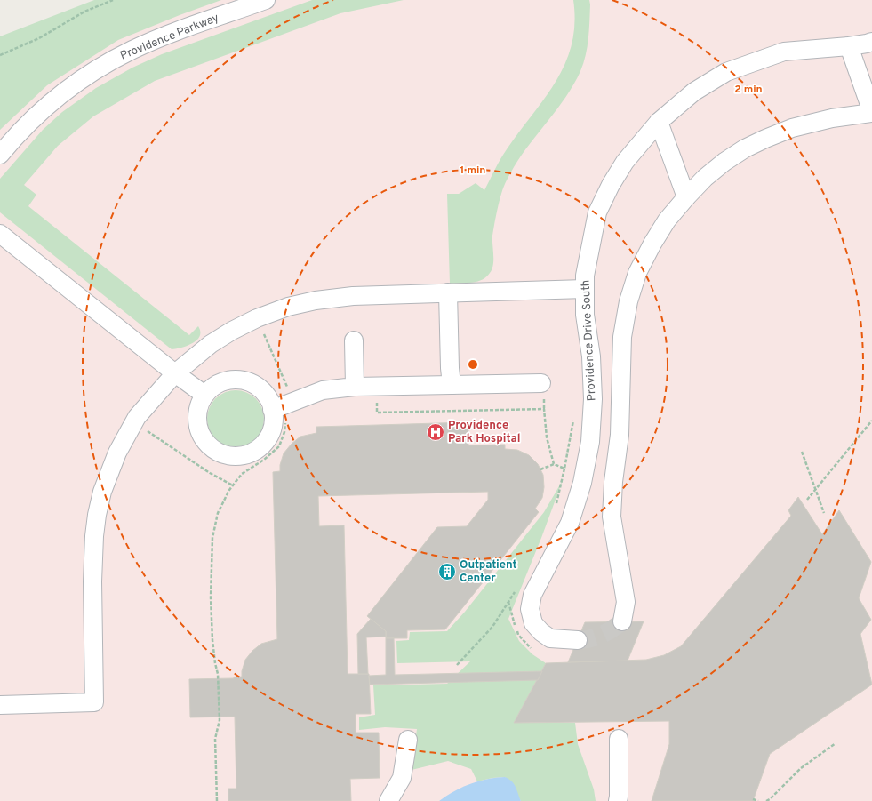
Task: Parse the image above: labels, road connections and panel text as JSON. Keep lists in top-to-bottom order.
{
  "streets": {
    "street": ["Providence Parkway", "Providence Drive South"]
  },
  "places": {
    "hospital": ["Providence Park Hospital"],
    "building": ["Outpatient Center"]
  },
  "rings": ["2 min", "1 min"]
}
